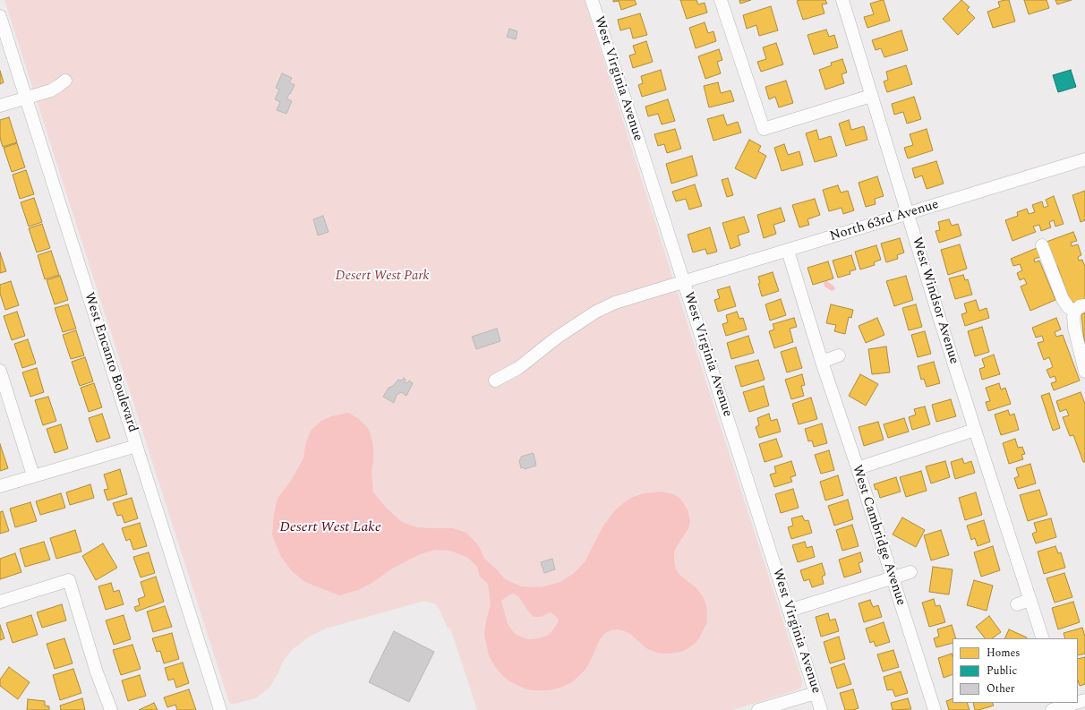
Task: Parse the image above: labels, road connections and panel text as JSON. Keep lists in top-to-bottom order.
{
  "streets": {
    "street": [
      "West Virginia Avenue",
      "North 63rd Avenue",
      "West Windsor Avenue",
      "West Encanto Boulevard",
      "West Cambridge Avenue"
    ]
  },
  "crossings": [
    ["West Virginia Avenue", "North 63rd Avenue"],
    ["North 63rd Avenue", "West Windsor Avenue"],
    ["North 63rd Avenue", "West Cambridge Avenue"]
  ],
  "water": ["Desert West Lake"],
  "parks": ["Desert West Park"],
  "legend": ["Homes", "Public", "Other"]
}
